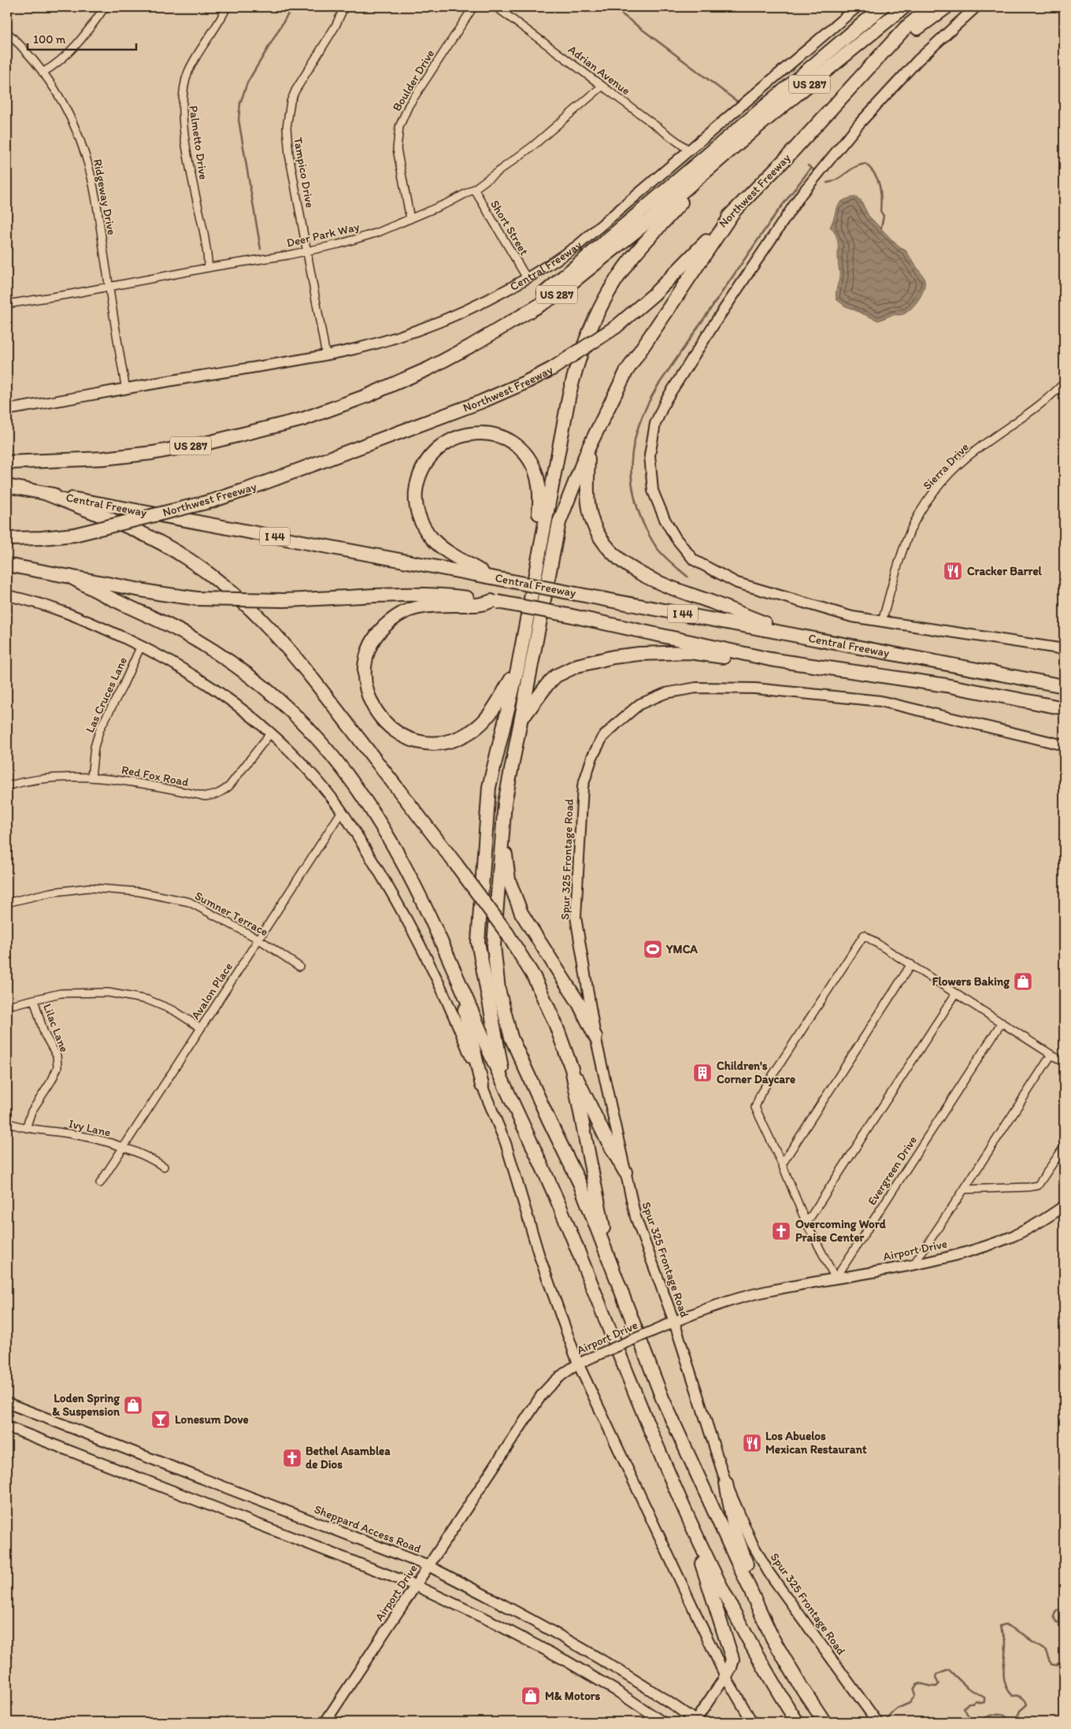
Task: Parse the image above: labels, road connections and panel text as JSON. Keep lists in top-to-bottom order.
{
  "streets": {
    "highway": [
      "US 287",
      "Northwest Freeway",
      "Central Freeway",
      "I 44"
    ],
    "main road": ["Spur 325 Frontage Road", "Airport Drive", "Sheppard Access Road"],
    "street": [
      "Adrian Avenue",
      "Boulder Drive",
      "Palmetto Drive",
      "Tampico Drive",
      "Ridgeway Drive",
      "Short Street",
      "Deer Park Way",
      "Sierra Drive",
      "Las Cruces Lane",
      "Red Fox Road",
      "Sumner Terrace",
      "Avalon Place",
      "Lilac Lane",
      "Ivy Lane",
      "Evergreen Drive"
    ]
  },
  "crossings": [
    ["Adrian Avenue", "Deer Park Way"],
    ["Adrian Avenue", "Central Freeway"],
    ["Boulder Drive", "Deer Park Way"],
    ["Palmetto Drive", "Deer Park Way"],
    ["Tampico Drive", "Deer Park Way"],
    ["Tampico Drive", "Central Freeway"],
    ["Ridgeway Drive", "Deer Park Way"],
    ["Ridgeway Drive", "Central Freeway"],
    ["Short Street", "Deer Park Way"],
    ["Short Street", "Central Freeway"],
    ["Las Cruces Lane", "Red Fox Road"],
    ["Spur 325 Frontage Road", "Airport Drive"],
    ["Sumner Terrace", "Avalon Place"],
    ["Avalon Place", "Ivy Lane"],
    ["Lilac Lane", "Ivy Lane"],
    ["Evergreen Drive", "Airport Drive"],
    ["Airport Drive", "Sheppard Access Road"]
  ],
  "places": {
    "restaurant": ["Cracker Barrel", "Los Abuelos Mexican Restaurant"],
    "sports": ["YMCA"],
    "shop": ["Flowers Baking", "Loden Spring & Suspension", "M& Motors"],
    "building": ["Children's Corner Daycare"],
    "church": ["Overcoming Word Praise Center", "Bethel Asamblea de Dios"],
    "bar": ["Lonesum Dove"]
  },
  "scale_bar": "100 m"
}
